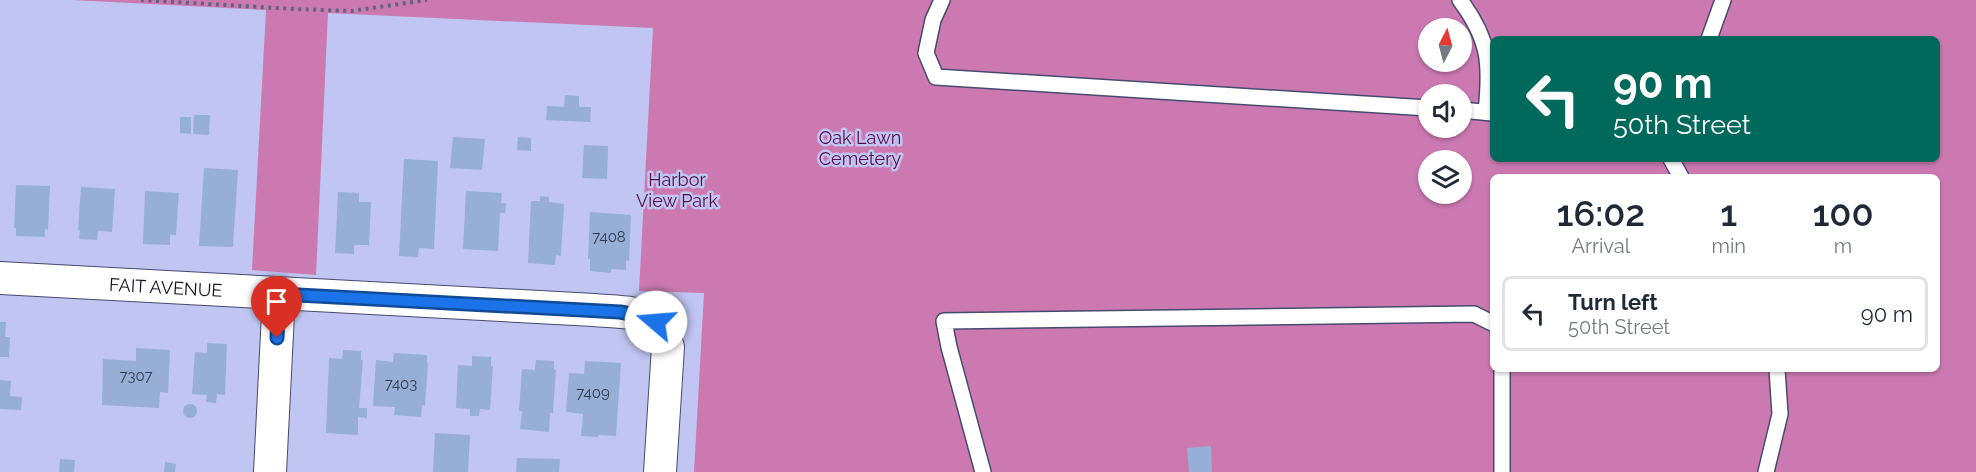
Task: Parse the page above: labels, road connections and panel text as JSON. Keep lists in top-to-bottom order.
{
  "streets": {
    "street": ["FAIT AVENUE"]
  },
  "parks": ["Oak Lawn Cemetery", "Harbor View Park"],
  "house_numbers": [
    "7408",
    "7307",
    "7403",
    "7409"
  ],
  "north": "top",
  "page": {
    "turn": ["90 m", "50th Street"],
    "eta": [
      "16:02",
      "Arrival",
      "1",
      "min",
      "100",
      "m"
    ],
    "list": [
      {
        "name": "Turn left",
        "note": "50th Street",
        "value": "90 m"
      }
    ]
  }
}
